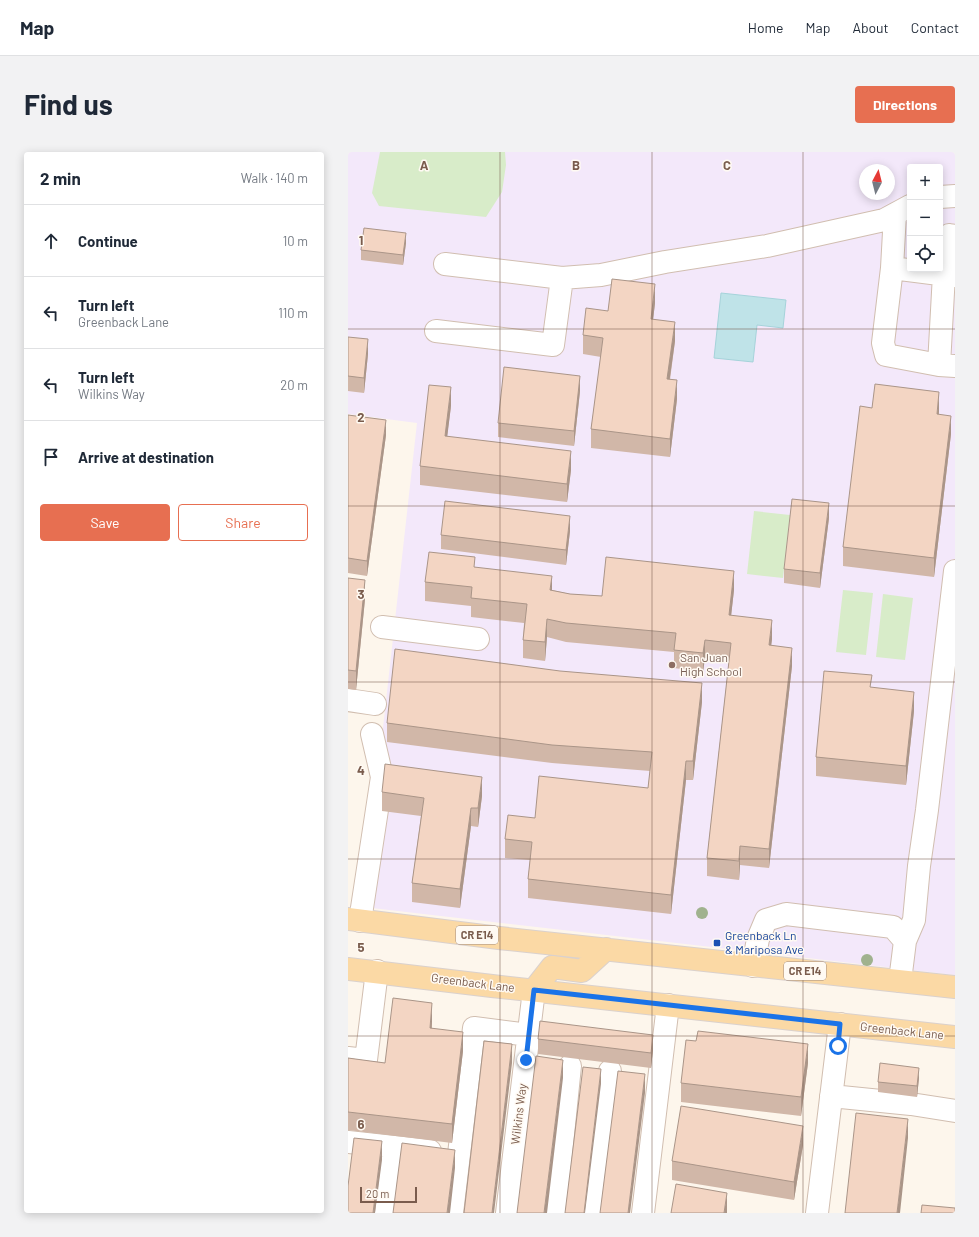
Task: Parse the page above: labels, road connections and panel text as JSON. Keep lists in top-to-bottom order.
{
  "streets": {
    "main road": ["CR E14", "Greenback Lane"],
    "street": ["Wilkins Way"]
  },
  "crossings": [
    ["Greenback Lane", "Wilkins Way"]
  ],
  "places": {
    "other": ["San Juan High School"],
    "transit": ["Greenback Ln & Mariposa Ave"]
  },
  "scale_bar": "20 m",
  "north": "top",
  "page": {
    "header": "Map",
    "nav": [
      "Home",
      "Map",
      "About",
      "Contact"
    ],
    "buttons": [
      "Directions",
      ["Save", "Share"]
    ],
    "title": "Find us",
    "heading": ["2 min", "Walk · 140 m"],
    "map_buttons": ["+", "−"],
    "list": [
      ["Continue", "10 m"],
      ["Turn left", "Greenback Lane", "110 m"],
      ["Turn left", "Wilkins Way", "20 m"],
      "Arrive at destination"
    ],
    "scale": "20 m"
  },
  "grid": {
    "columns": ["A", "B", "C"],
    "rows": [
      "1",
      "2",
      "3",
      "4",
      "5",
      "6"
    ]
  }
}
